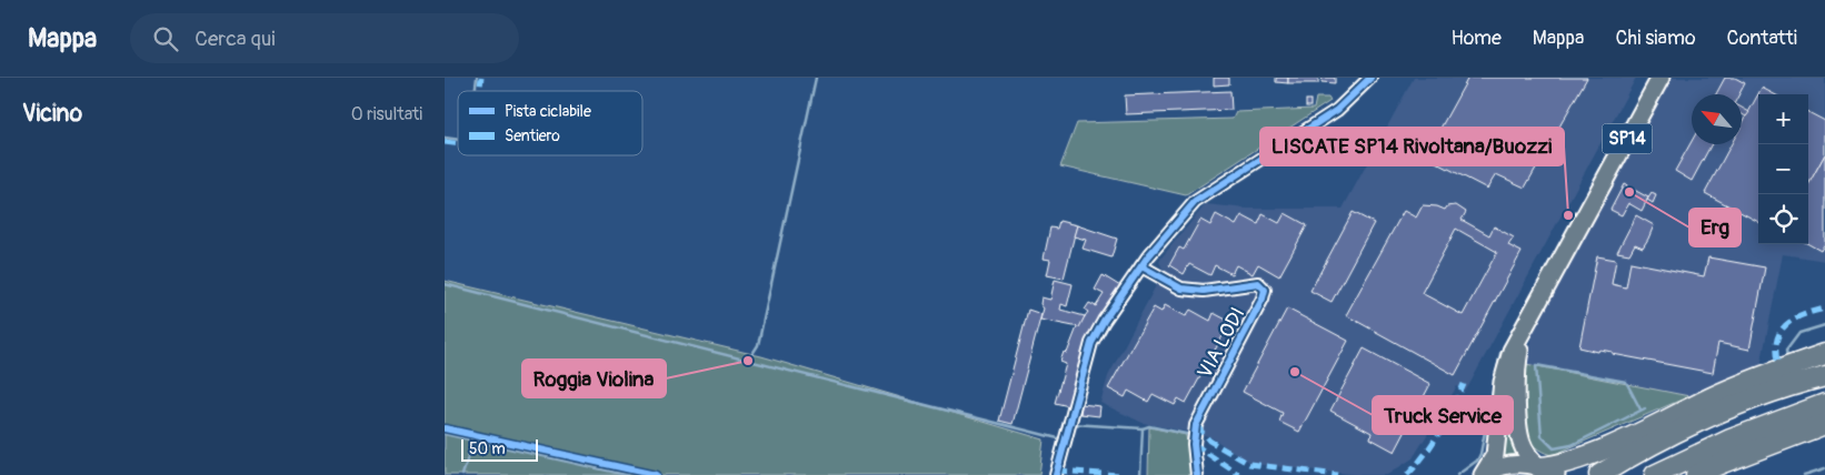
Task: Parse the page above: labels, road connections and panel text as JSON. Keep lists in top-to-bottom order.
{
  "streets": {
    "main road": ["SP14"],
    "street": ["VIA LODI"]
  },
  "places": [
    "Erg",
    "LISCATE SP14 Rivoltana/Buozzi",
    "Roggia Violina",
    "Truck Service"
  ],
  "legend": ["Pista ciclabile", "Sentiero"],
  "scale_bar": "50 m",
  "north": "top left",
  "page": {
    "header": "Mappa",
    "search": "Cerca qui",
    "nav": [
      "Home",
      "Mappa",
      "Chi siamo",
      "Contatti"
    ],
    "heading": ["Vicino", "0 risultati"],
    "map_buttons": ["+", "−"],
    "scale": "50 m"
  }
}
